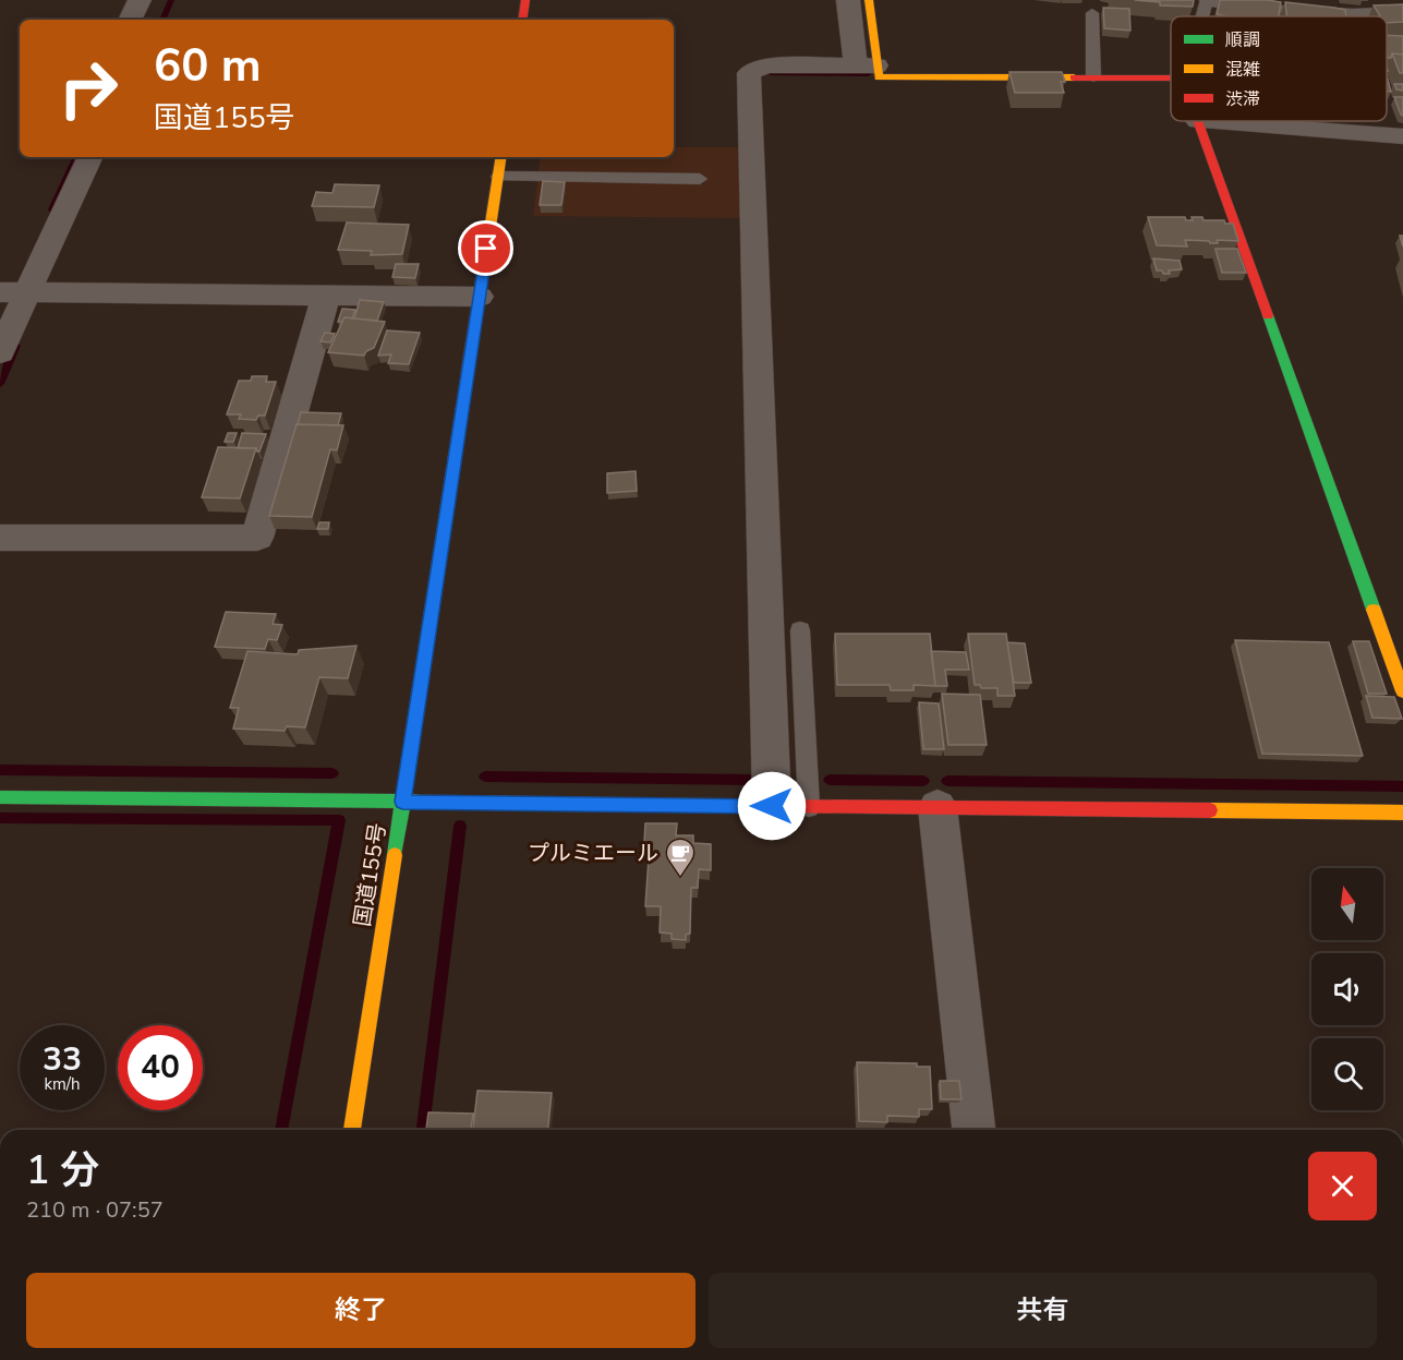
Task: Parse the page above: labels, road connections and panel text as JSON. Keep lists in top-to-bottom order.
{
  "streets": {
    "main road": ["国道155号"]
  },
  "places": {
    "cafe": ["プルミエール"]
  },
  "legend": ["順調", "混雑", "渋滞"],
  "north": "top",
  "page": {
    "turn": ["60 m", "国道155号"],
    "speed": "33 km/h",
    "limit": "40",
    "heading": ["1 分", "210 m · 07:57"],
    "buttons": ["終了", "共有"]
  }
}
